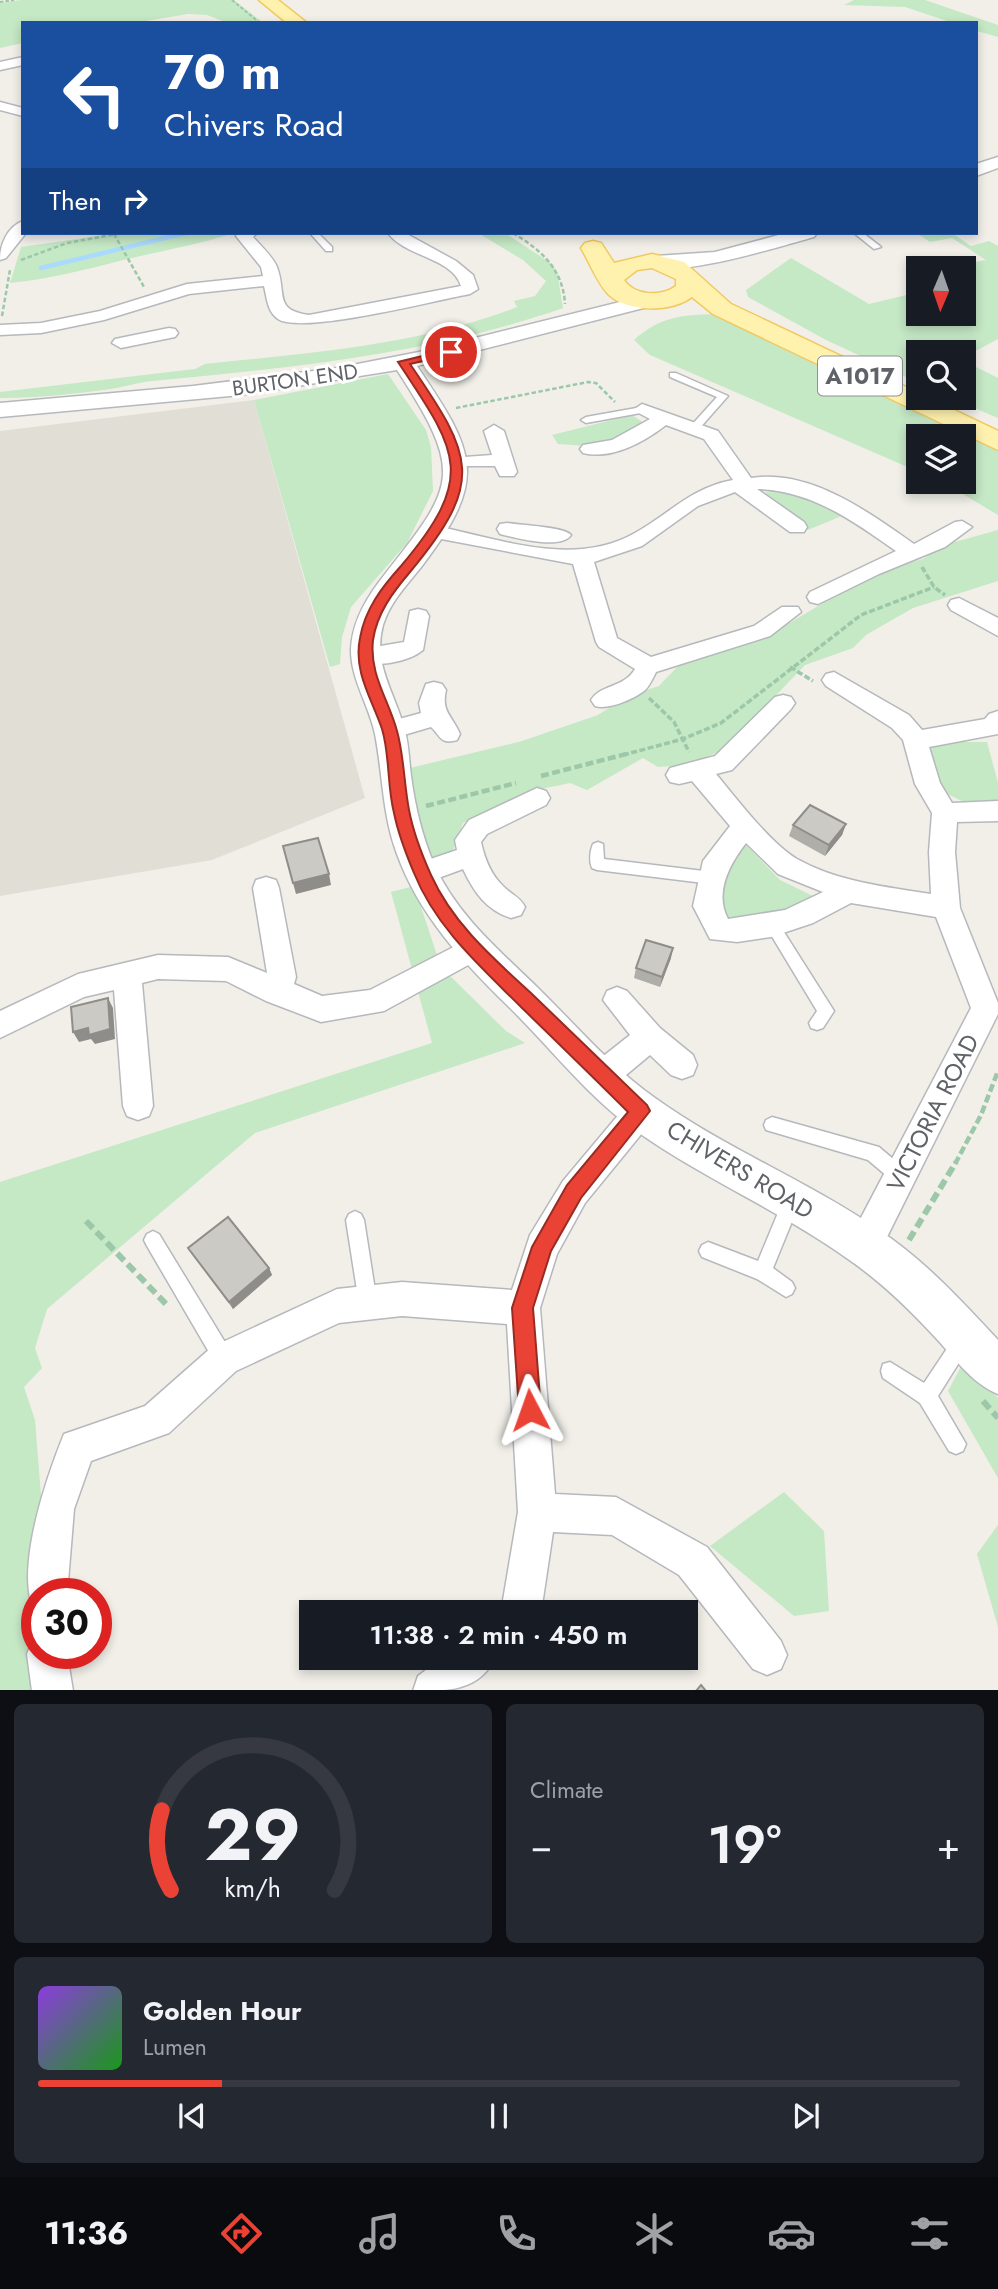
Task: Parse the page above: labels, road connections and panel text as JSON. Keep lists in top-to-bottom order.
{
  "streets": {
    "main road": ["A1017"],
    "street": ["BURTON END", "VICTORIA ROAD", "CHIVERS ROAD"]
  },
  "crossings": [
    ["A1017", "BURTON END"],
    ["BURTON END", "CHIVERS ROAD"],
    ["VICTORIA ROAD", "CHIVERS ROAD"]
  ],
  "north": "bottom",
  "page": {
    "turn": ["70 m", "Chivers Road"],
    "then": "Then",
    "limit": "30",
    "trip": "11:38 · 2 min · 450 m",
    "tile": "Climate",
    "heat": ["−", "19°", "+"],
    "song": ["Golden Hour", "Lumen"],
    "tabs": "11:36",
    "gauge": ["29", "km/h"]
  }
}
